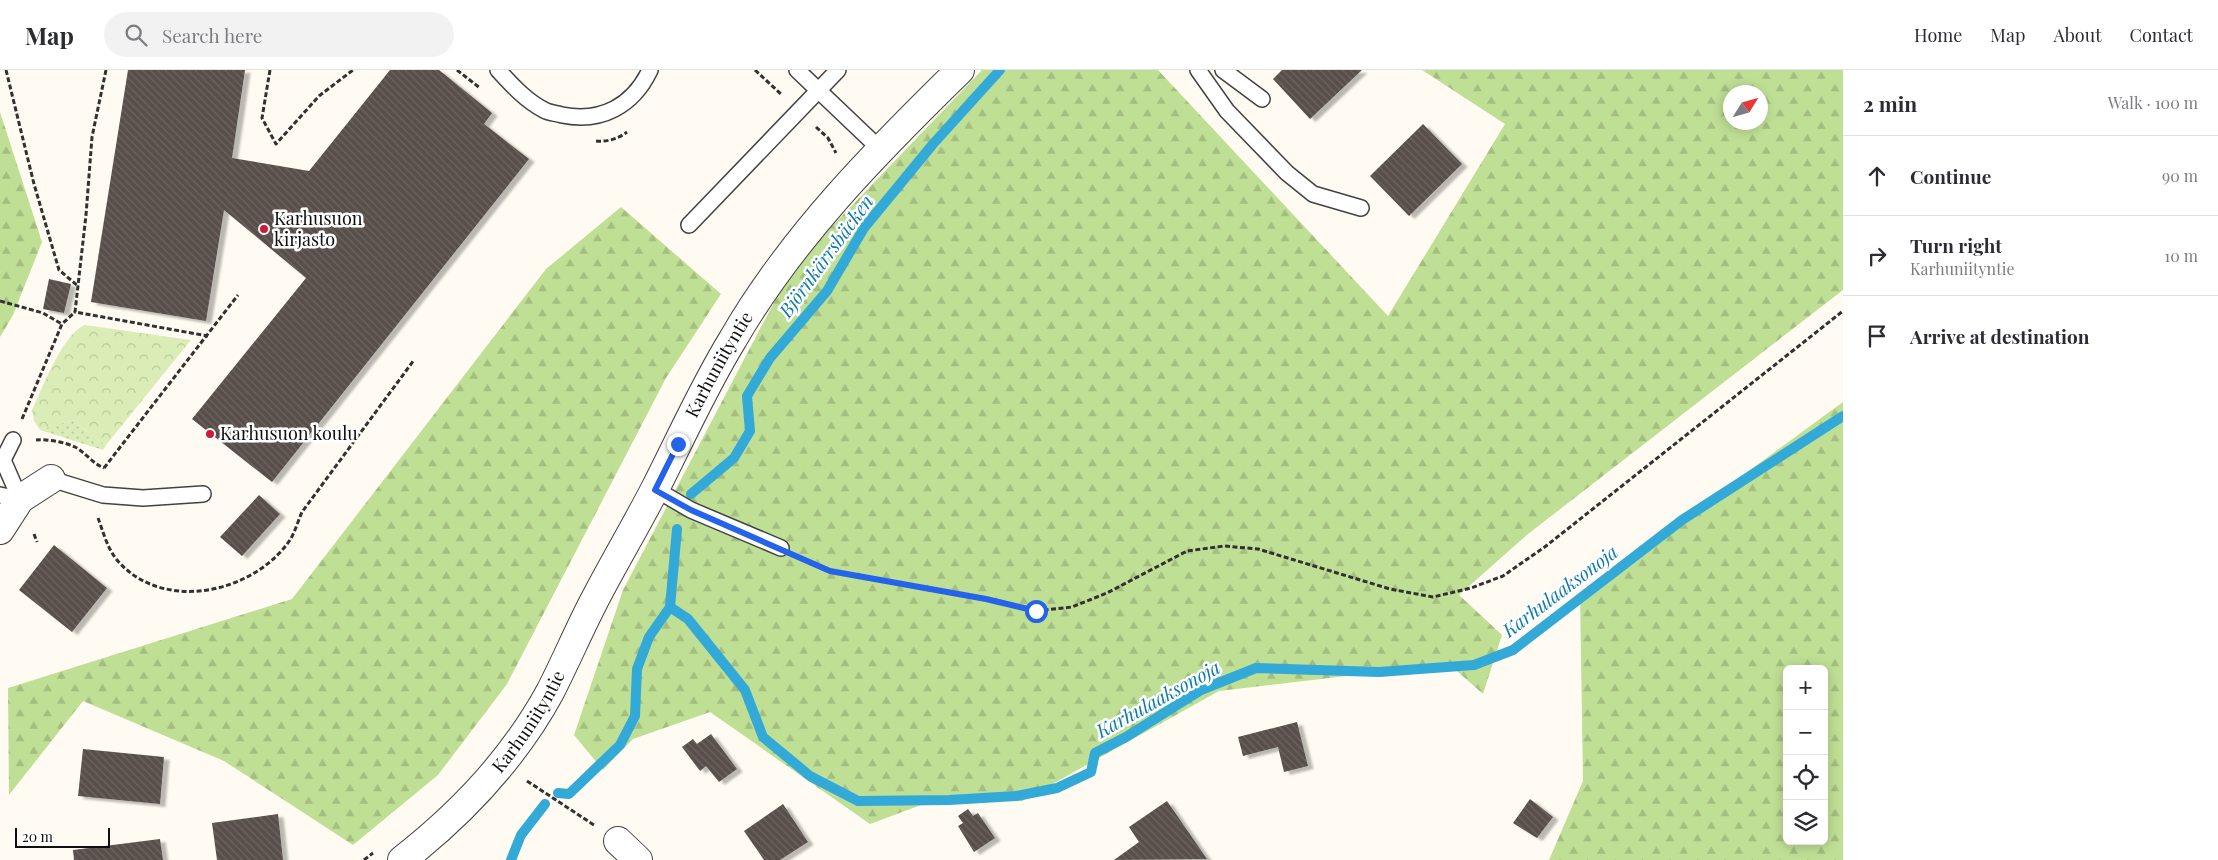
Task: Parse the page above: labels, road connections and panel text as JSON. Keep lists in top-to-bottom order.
{
  "streets": {
    "street": ["Karhuniityntie"]
  },
  "water": ["Björnkärrsbäcken", "Karhulaaksonoja"],
  "places": ["Karhusuon kirjasto", "Karhusuon koulu"],
  "scale_bar": "20 m",
  "north": "top right",
  "page": {
    "header": "Map",
    "search": "Search here",
    "nav": [
      "Home",
      "Map",
      "About",
      "Contact"
    ],
    "heading": ["2 min", "Walk · 100 m"],
    "list": [
      ["Continue", "90 m"],
      ["Turn right", "Karhuniityntie", "10 m"],
      "Arrive at destination"
    ],
    "map_buttons": ["+", "−"],
    "scale": "20 m"
  }
}
